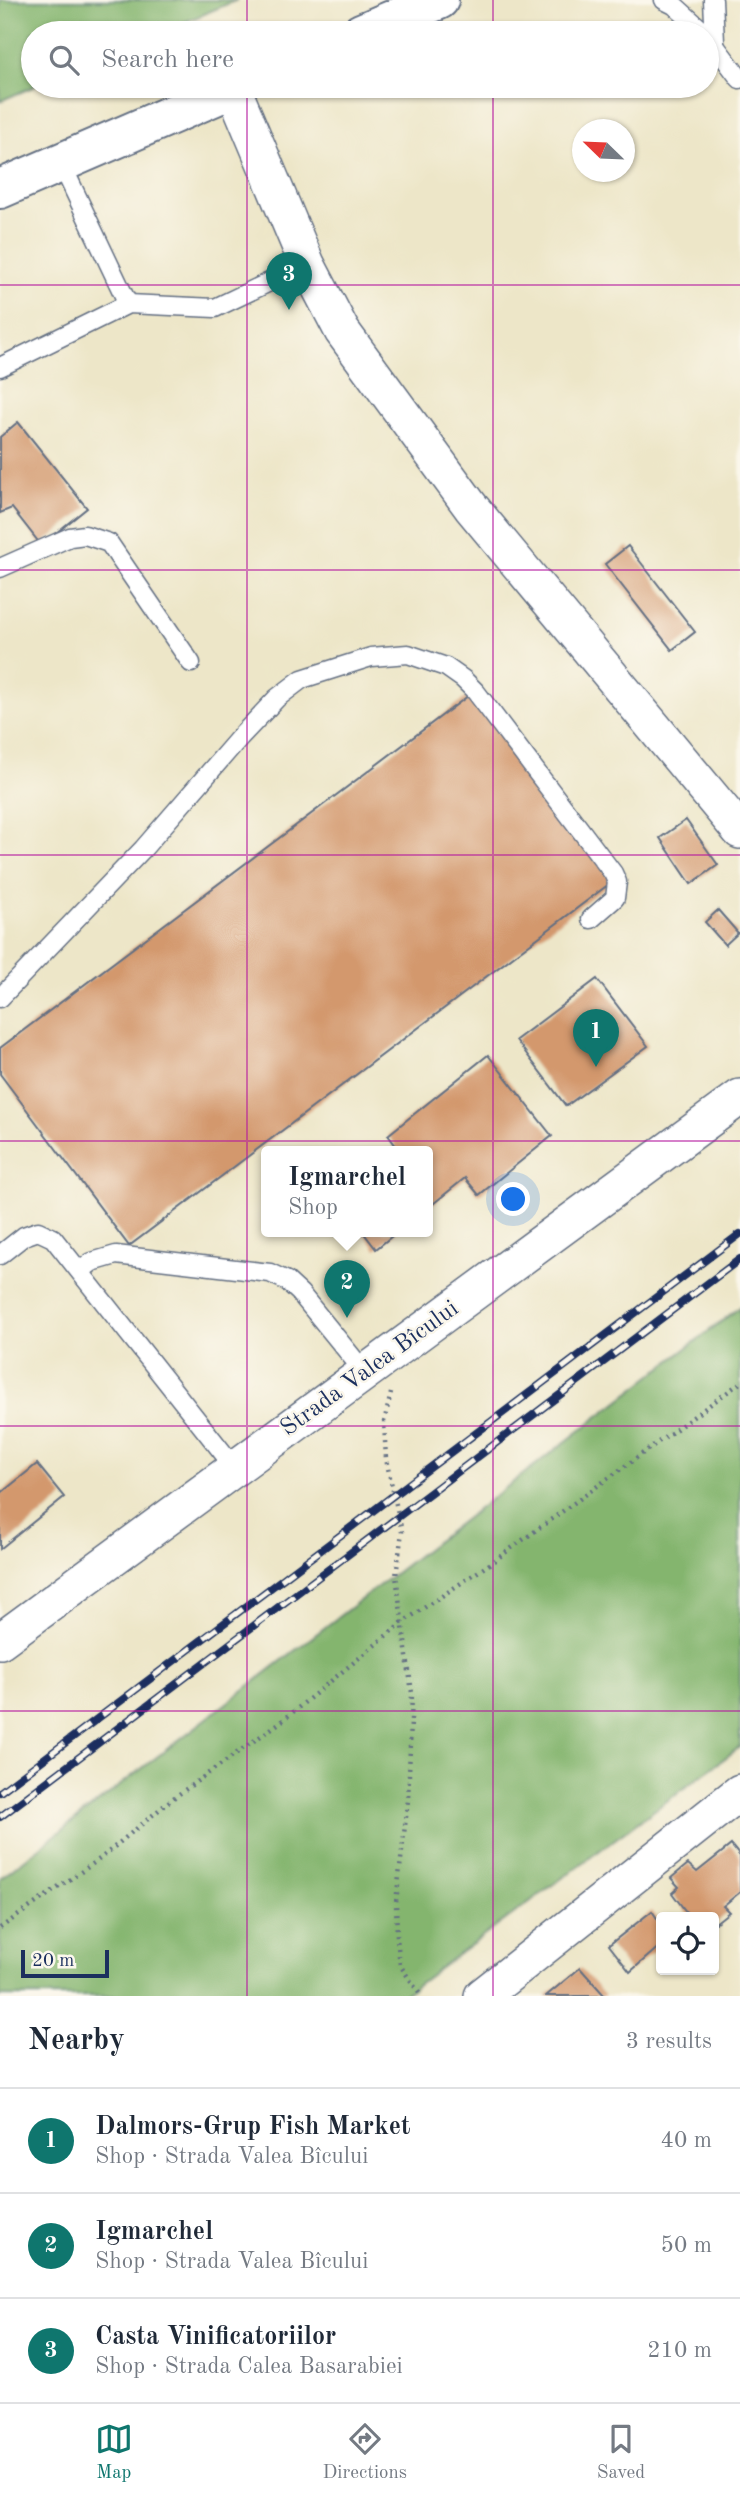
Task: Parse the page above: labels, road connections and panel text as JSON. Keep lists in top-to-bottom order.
{
  "streets": {
    "street": ["Strada Valea Bîcului"]
  },
  "scale_bar": "20 m",
  "north": "top left",
  "page": {
    "search": "Search here",
    "pins": ["3", "1", "2"],
    "popup": ["Igmarchel", "Shop"],
    "scale": "20 m",
    "heading": ["Nearby", "3 results"],
    "list": [
      {
        "mark": "1",
        "name": "Dalmors-Grup Fish Market",
        "note": "Shop · Strada Valea Bîcului",
        "value": "40 m"
      },
      {
        "mark": "2",
        "name": "Igmarchel",
        "note": "Shop · Strada Valea Bîcului",
        "value": "50 m"
      },
      {
        "mark": "3",
        "name": "Casta Vinificatoriilor",
        "note": "Shop · Strada Calea Basarabiei",
        "value": "210 m"
      }
    ],
    "nav": ["Map", "Directions", "Saved"]
  }
}
